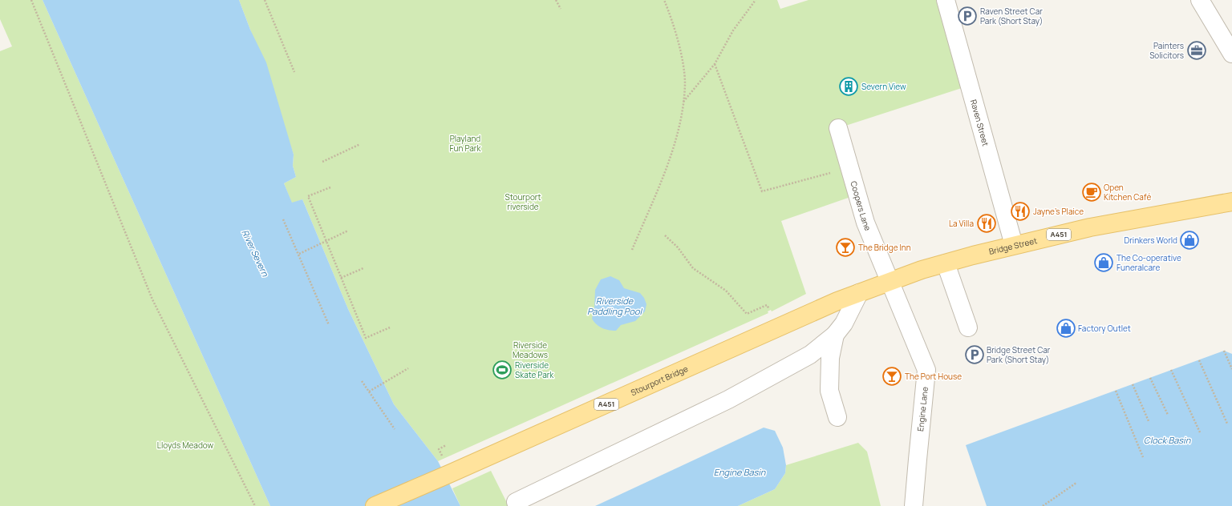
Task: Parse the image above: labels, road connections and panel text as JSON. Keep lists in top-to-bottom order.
{
  "streets": {
    "main road": ["A451", "Bridge Street", "Stourport Bridge"],
    "street": ["Raven Street", "Coopers Lane", "Engine Lane"]
  },
  "crossings": [
    ["Raven Street", "Bridge Street"],
    ["Coopers Lane", "Bridge Street"],
    ["Coopers Lane", "Engine Lane"],
    ["Bridge Street", "Stourport Bridge"],
    ["Bridge Street", "Engine Lane"]
  ],
  "water": [
    "River Severn",
    "Riverside Paddling Pool",
    "Clock Basin",
    "Engine Basin"
  ],
  "parks": [
    "Playland Fun Park",
    "Stourport riverside",
    "Riverside Meadows",
    "Lloyds Meadow"
  ],
  "places": {
    "parking": ["Raven Street Car Park (Short Stay)", "Bridge Street Car Park (Short Stay)"],
    "office": ["Painters Solicitors"],
    "building": ["Severn View"],
    "cafe": ["Open Kitchen Café"],
    "restaurant": ["Jayne's Plaice", "La Villa"],
    "shop": ["Drinkers World", "The Co-operative Funeralcare", "Factory Outlet"],
    "bar": ["The Bridge Inn", "The Port House"],
    "sports": ["Riverside Skate Park"]
  }
}
